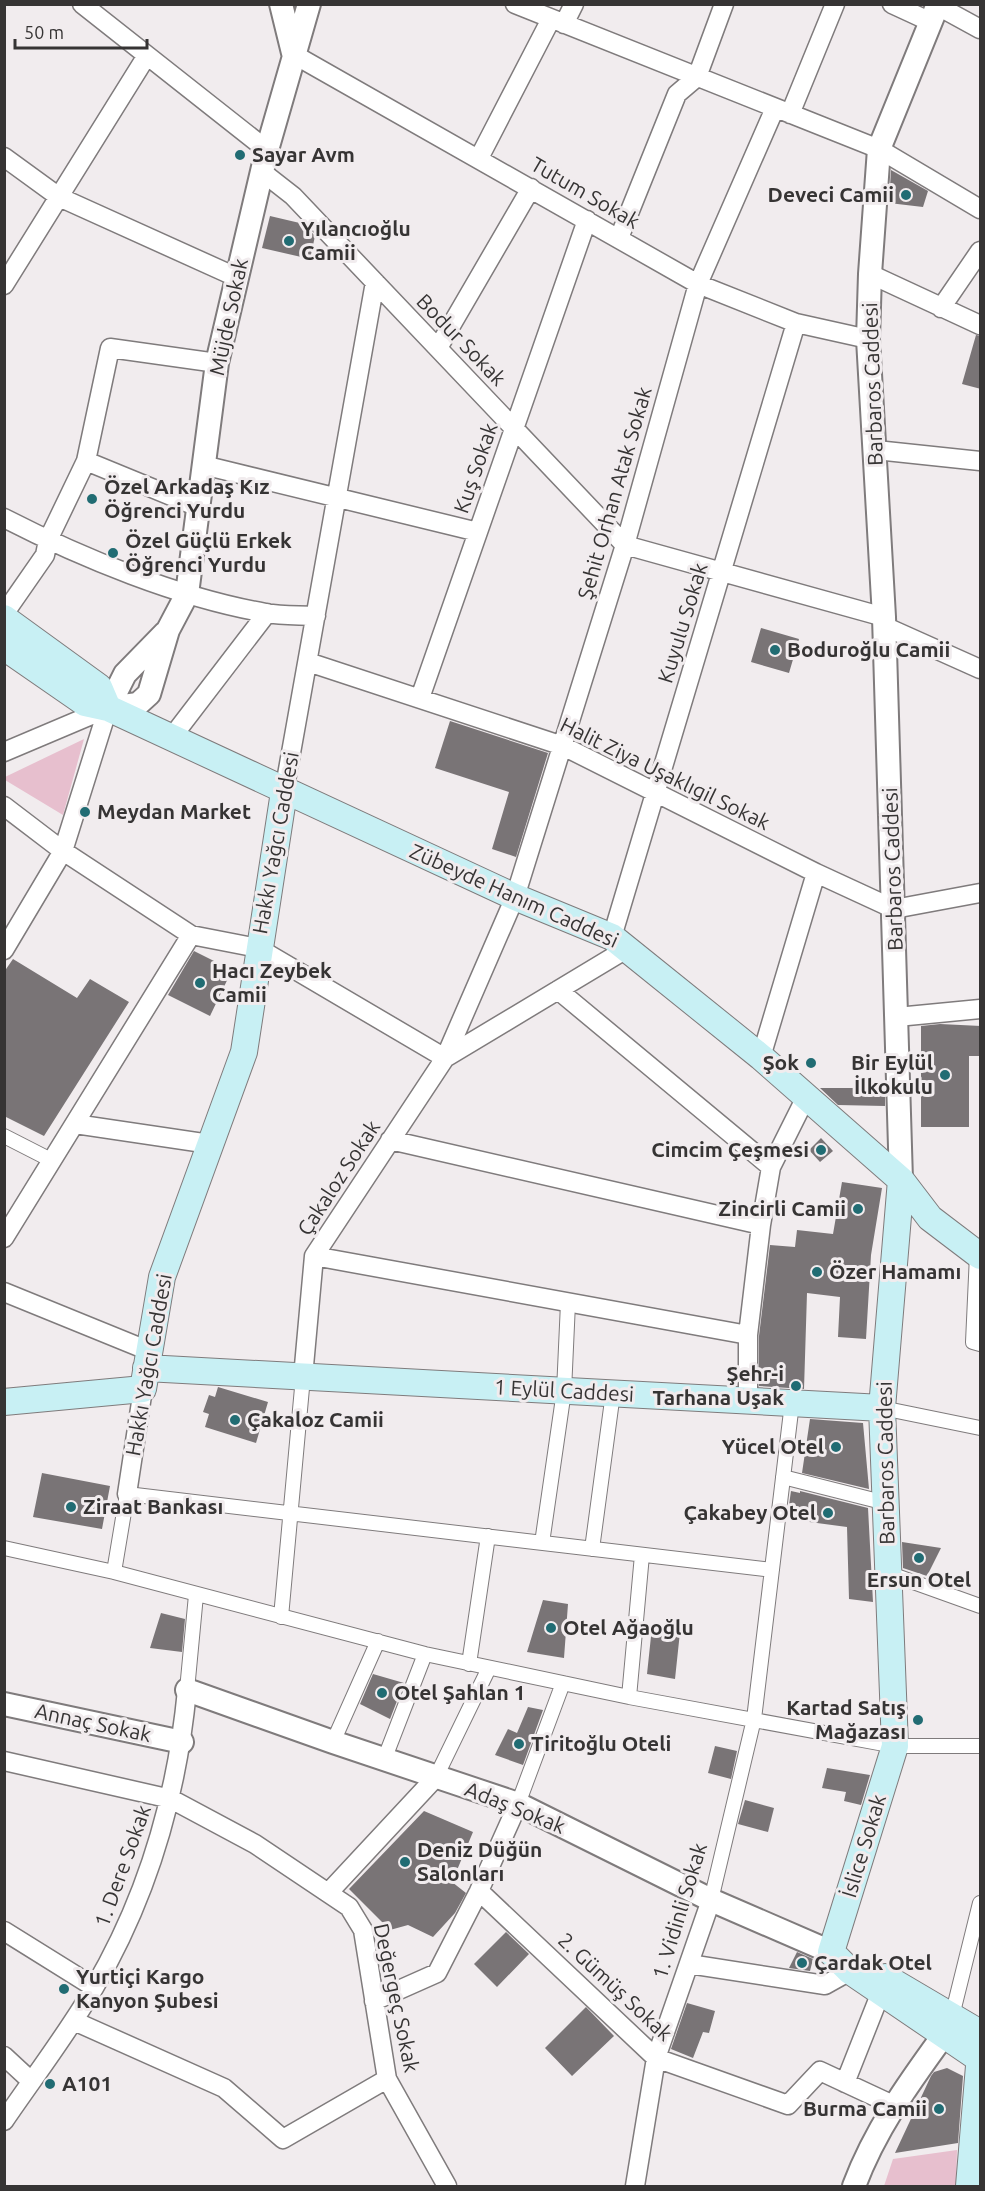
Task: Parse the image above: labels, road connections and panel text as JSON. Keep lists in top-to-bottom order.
{
  "streets": {
    "main road": [
      "Barbaros Caddesi",
      "Hakkı Yağcı Caddesi",
      "Zübeyde Hanım Caddesi",
      "1 Eylül Caddesi",
      "İslice Sokak"
    ],
    "street": [
      "Tutum Sokak",
      "Müjde Sokak",
      "Bodur Sokak",
      "Kuş Sokak",
      "Şehit Orhan Atak Sokak",
      "Kuyulu Sokak",
      "Halit Ziya Uşaklıgil Sokak",
      "Çakaloz Sokak",
      "Annaç Sokak",
      "Adaş Sokak",
      "1. Dere Sokak",
      "1. Vidinli Sokak",
      "2. Gümüş Sokak",
      "Değergeç Sokak"
    ]
  },
  "crossings": [
    ["Tutum Sokak", "Müjde Sokak"],
    ["Tutum Sokak", "Barbaros Caddesi"],
    ["Tutum Sokak", "Kuş Sokak"],
    ["Tutum Sokak", "Şehit Orhan Atak Sokak"],
    ["Tutum Sokak", "Kuyulu Sokak"],
    ["Müjde Sokak", "Bodur Sokak"],
    ["Müjde Sokak", "Zübeyde Hanım Caddesi"],
    ["Bodur Sokak", "Kuş Sokak"],
    ["Bodur Sokak", "Şehit Orhan Atak Sokak"],
    ["Bodur Sokak", "Hakkı Yağcı Caddesi"],
    ["Barbaros Caddesi", "Halit Ziya Uşaklıgil Sokak"],
    ["Barbaros Caddesi", "Zübeyde Hanım Caddesi"],
    ["Barbaros Caddesi", "1 Eylül Caddesi"],
    ["Barbaros Caddesi", "İslice Sokak"],
    ["Kuş Sokak", "Halit Ziya Uşaklıgil Sokak"],
    ["Şehit Orhan Atak Sokak", "Halit Ziya Uşaklıgil Sokak"],
    ["Şehit Orhan Atak Sokak", "Zübeyde Hanım Caddesi"],
    ["Şehit Orhan Atak Sokak", "Çakaloz Sokak"],
    ["Kuyulu Sokak", "Halit Ziya Uşaklıgil Sokak"],
    ["Kuyulu Sokak", "Zübeyde Hanım Caddesi"],
    ["Halit Ziya Uşaklıgil Sokak", "Hakkı Yağcı Caddesi"],
    ["Hakkı Yağcı Caddesi", "Zübeyde Hanım Caddesi"],
    ["Hakkı Yağcı Caddesi", "1 Eylül Caddesi"],
    ["Zübeyde Hanım Caddesi", "Çakaloz Sokak"],
    ["Çakaloz Sokak", "1 Eylül Caddesi"],
    ["1 Eylül Caddesi", "1. Vidinli Sokak"],
    ["Annaç Sokak", "1. Dere Sokak"],
    ["Adaş Sokak", "İslice Sokak"],
    ["Adaş Sokak", "1. Dere Sokak"],
    ["Adaş Sokak", "1. Vidinli Sokak"],
    ["1. Dere Sokak", "Değergeç Sokak"],
    ["1. Vidinli Sokak", "2. Gümüş Sokak"]
  ],
  "places": [
    "Sayar Avm",
    "Deveci Camii",
    "Yılancıoğlu Camii",
    "Özel Arkadaş Kız Öğrenci Yurdu",
    "Özel Güçlü Erkek Öğrenci Yurdu",
    "Boduroğlu Camii",
    "Meydan Market",
    "Hacı Zeybek Camii",
    "Şok",
    "Bir Eylül İlkokulu",
    "Cimcim Çeşmesi",
    "Zincirli Camii",
    "Özer Hamamı",
    "Şehr-i Tarhana Uşak",
    "Çakaloz Camii",
    "Yücel Otel",
    "Ziraat Bankası",
    "Çakabey Otel",
    "Ersun Otel",
    "Otel Ağaoğlu",
    "Otel Şahlan 1",
    "Kartad Satış Mağazası",
    "Tiritoğlu Oteli",
    "Deniz Düğün Salonları",
    "Çardak Otel",
    "Yurtiçi Kargo Kanyon Şubesi",
    "A101",
    "Burma Camii"
  ],
  "scale_bar": "50 m"
}
